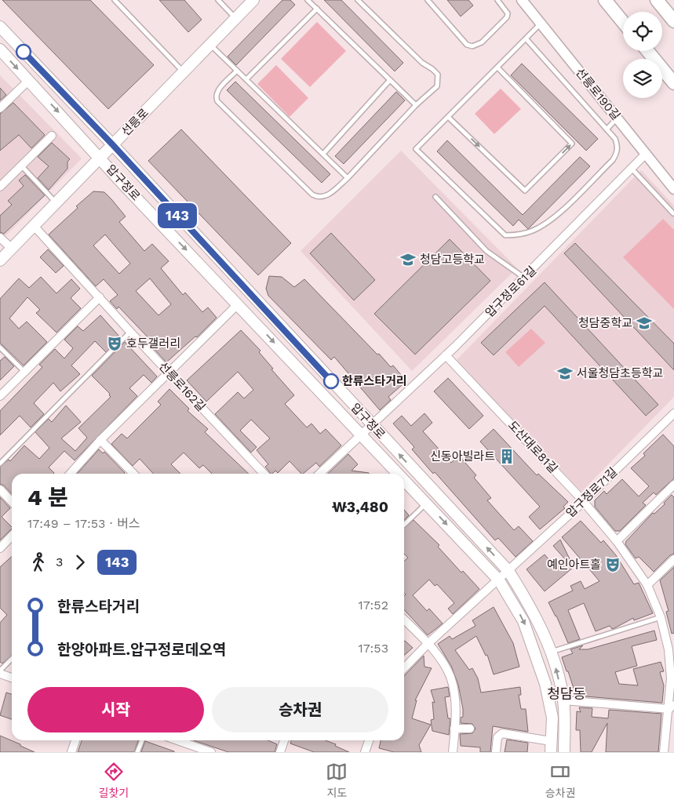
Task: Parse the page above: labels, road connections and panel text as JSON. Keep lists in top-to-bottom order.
{
  "streets": {
    "main road": ["선릉로", "압구정로"],
    "street": [
      "선릉로190길",
      "압구정로61길",
      "선릉로162길",
      "도산대로81길",
      "압구정로71길"
    ]
  },
  "crossings": [
    ["선릉로190길", "압구정로61길"],
    ["선릉로", "압구정로"],
    ["선릉로", "선릉로162길"],
    ["압구정로", "압구정로61길"],
    ["압구정로", "압구정로71길"],
    ["압구정로61길", "도산대로81길"],
    ["도산대로81길", "압구정로71길"]
  ],
  "districts": ["청담동"],
  "places": {
    "school or university": ["청담고등학교", "청담중학교", "서울청담초등학교"],
    "theatre": ["호두갤러리", "예인아트홀"],
    "other": ["한류스타거리"],
    "building": ["신동아빌라트"]
  },
  "lines": ["bus line 143"],
  "page": {
    "on_map": "143",
    "heading": ["4 분", "17:49 – 17:53 · 버스", "₩3,480"],
    "legs": ["3", "143"],
    "list": [
      {
        "name": "한류스타거리",
        "value": "17:52"
      },
      {
        "name": "한양아파트.압구정로데오역",
        "value": "17:53"
      }
    ],
    "buttons": ["시작", "승차권"],
    "tabs": ["길찾기", "지도", "승차권"]
  }
}
